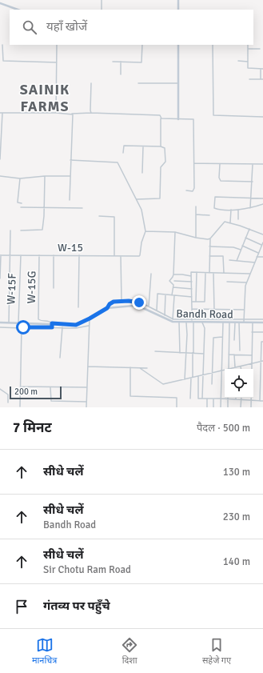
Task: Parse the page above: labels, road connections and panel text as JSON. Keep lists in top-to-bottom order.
{
  "streets": {
    "street": [
      "W-15",
      "W-15G",
      "W-15F",
      "Bandh Road"
    ]
  },
  "crossings": [
    ["W-15", "W-15G"],
    ["W-15", "W-15F"],
    ["W-15G", "Bandh Road"],
    ["W-15F", "Bandh Road"]
  ],
  "districts": ["SAINIK FARMS"],
  "scale_bar": "200 m",
  "page": {
    "search": "यहाँ खोजें",
    "scale": "200 m",
    "heading": ["7 मिनट", "पैदल · 500 m"],
    "list": [
      ["सीधे चलें", "130 m"],
      ["सीधे चलें", "Bandh Road", "230 m"],
      ["सीधे चलें", "Sir Chotu Ram Road", "140 m"],
      "गंतव्य पर पहुँचे"
    ],
    "nav": ["मानचित्र", "दिशा", "सहेजे गए"]
  }
}
